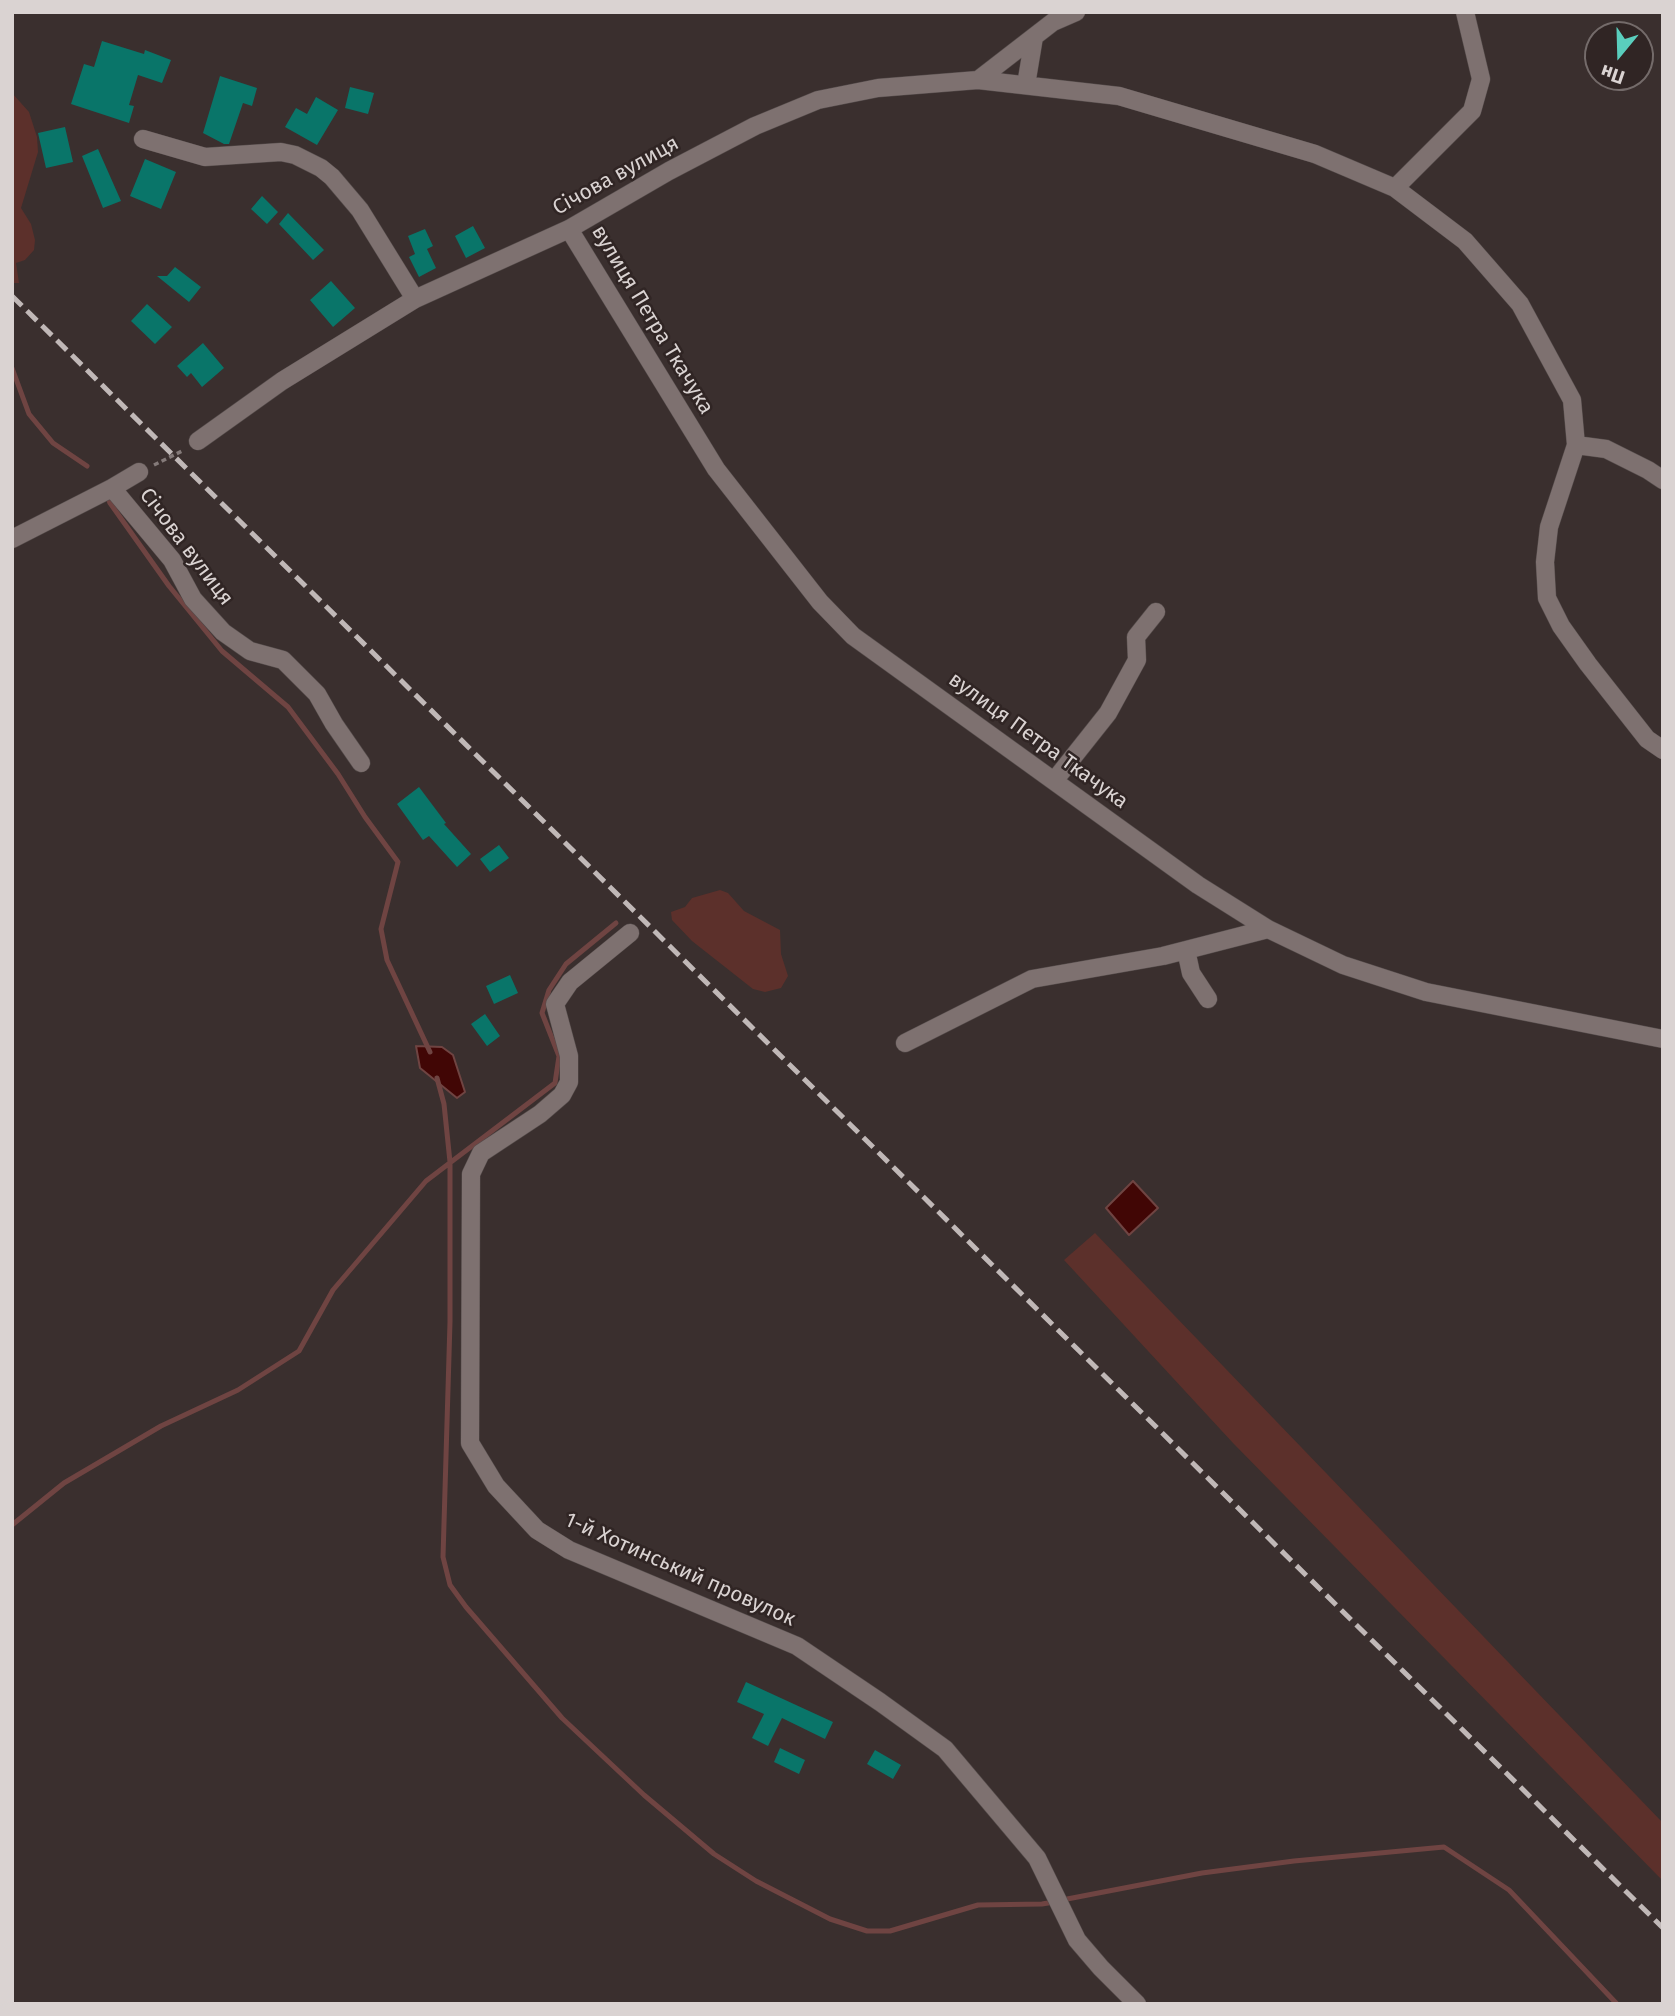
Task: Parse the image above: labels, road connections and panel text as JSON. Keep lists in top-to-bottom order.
{
  "streets": {
    "street": ["Січова вулиця", "вулиця Петра Ткачука", "1-й Хотинський провулок"]
  },
  "crossings": [
    ["Січова вулиця", "вулиця Петра Ткачука"]
  ],
  "north": "bottom"
}
